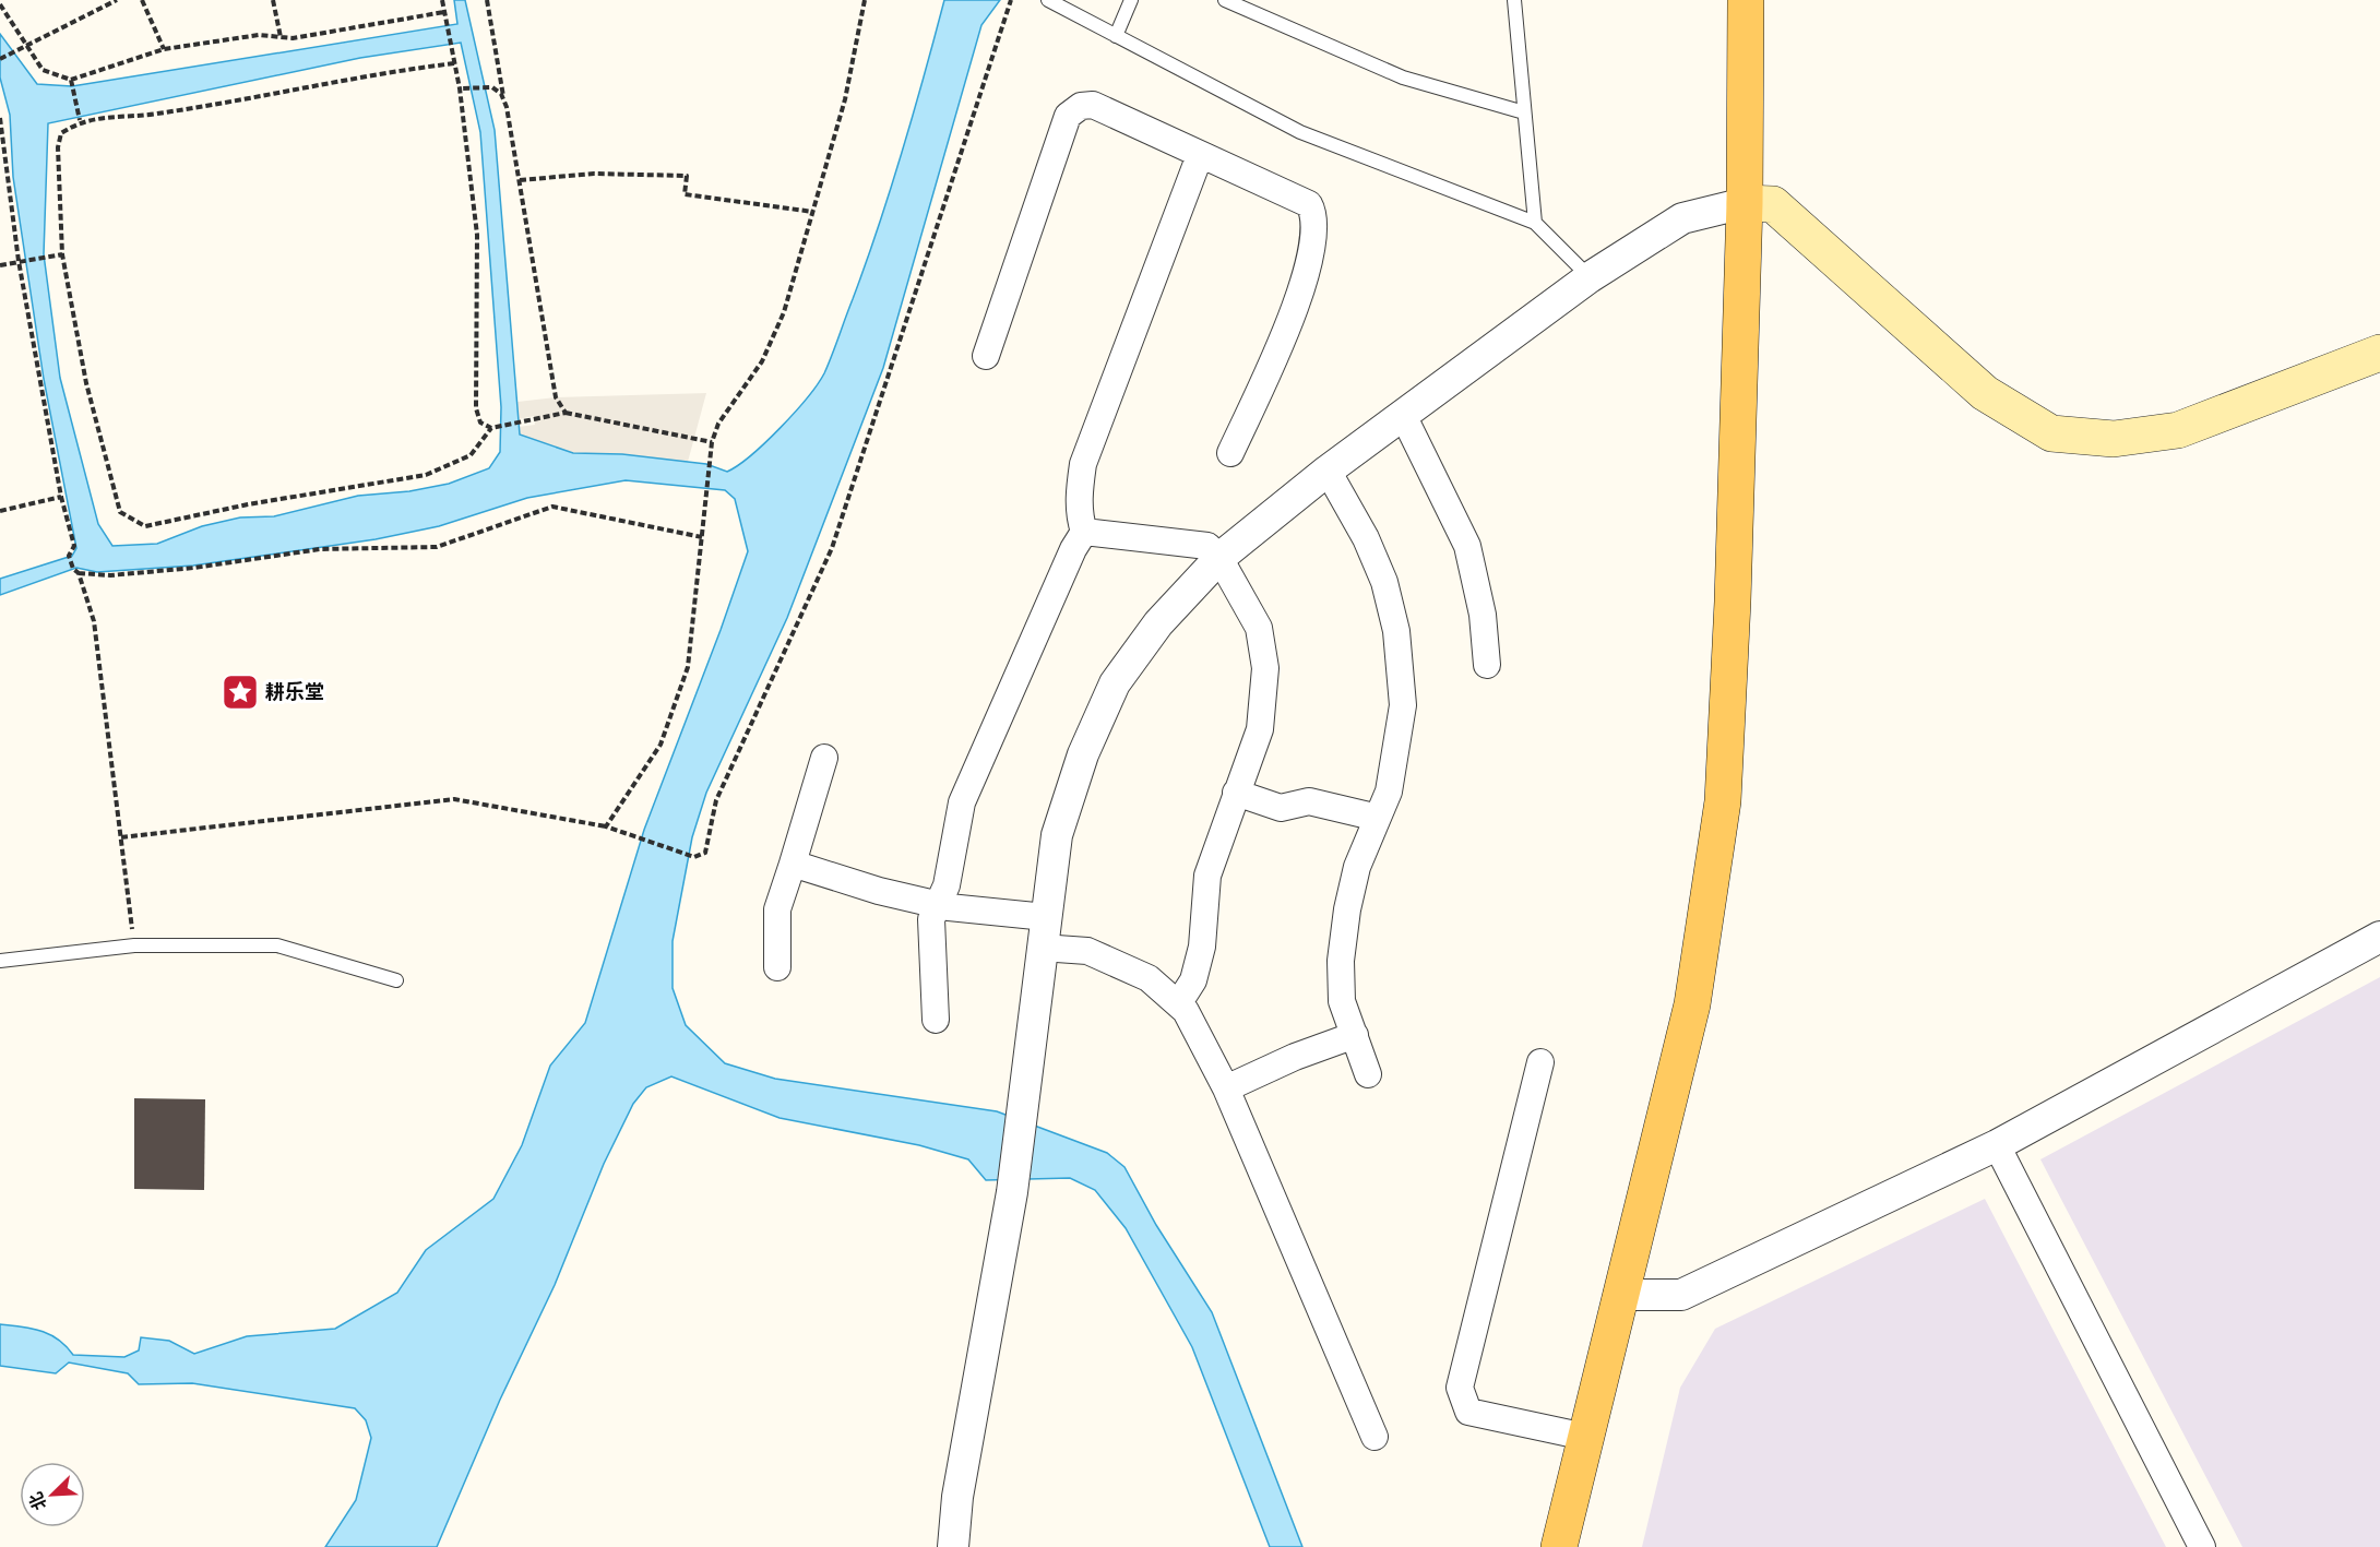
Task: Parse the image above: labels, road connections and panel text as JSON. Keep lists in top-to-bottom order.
{
  "places": {
    "place": ["耕乐堂"]
  },
  "north": "bottom left"
}
